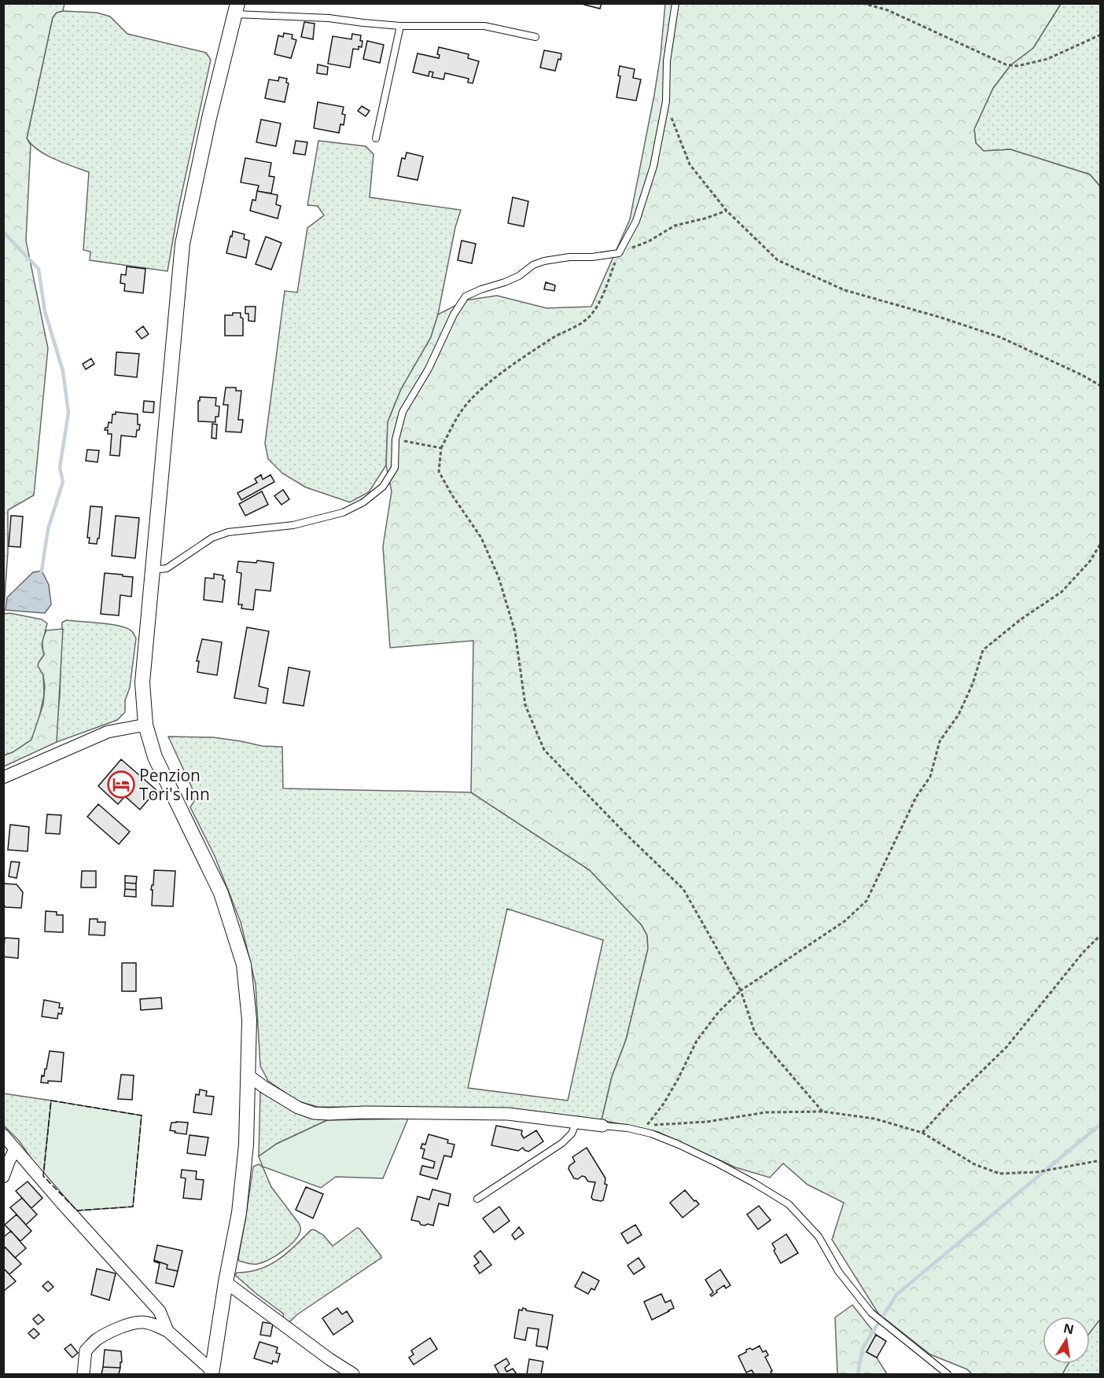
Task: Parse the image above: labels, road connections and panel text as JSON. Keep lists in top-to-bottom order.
{
  "places": {
    "hotel": ["Penzion Tori's Inn"]
  },
  "north": "top"
}
